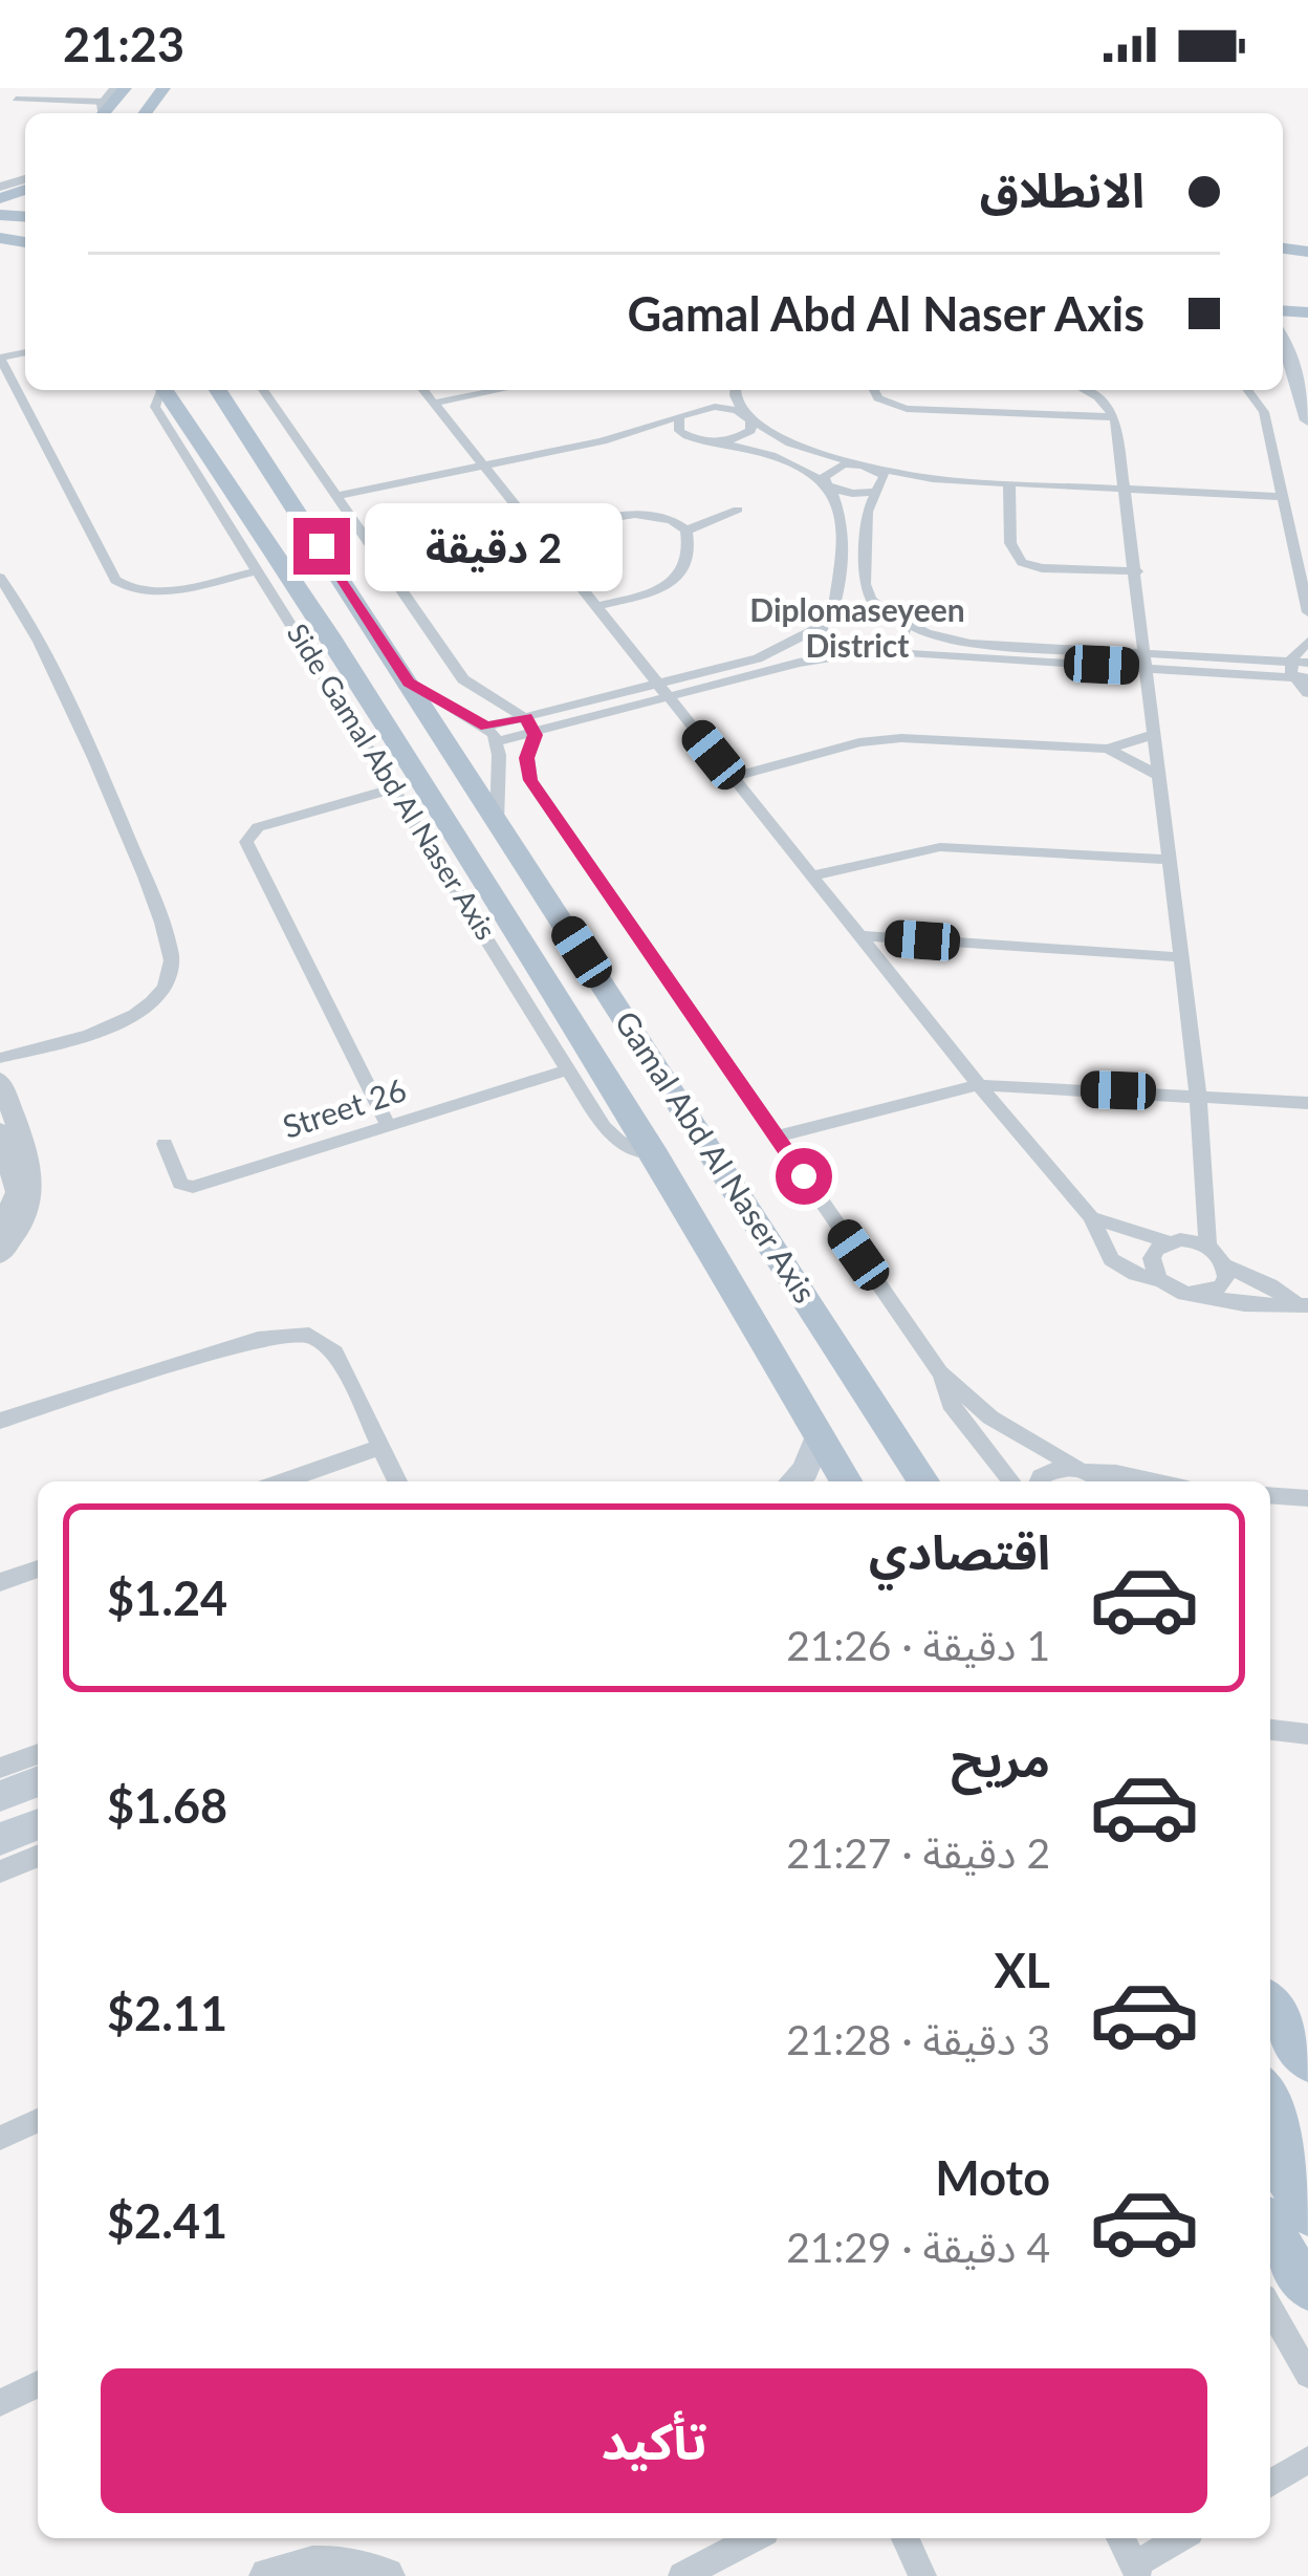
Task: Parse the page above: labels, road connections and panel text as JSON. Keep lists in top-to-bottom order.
{
  "streets": {
    "main road": ["Gamal Abd Al Naser Axis"],
    "street": ["Side Gamal Abd Al Naser Axis", "Street 26"]
  },
  "crossings": [
    ["Side Gamal Abd Al Naser Axis", "Street 26"],
    ["Side Gamal Abd Al Naser Axis", "Gamal Abd Al Naser Axis"]
  ],
  "districts": ["Diplomaseyeen District"],
  "page": {
    "status": "21:23",
    "banner": ["الانطلاق", "Gamal Abd Al Naser Axis"],
    "bubble": "2 دقيقة",
    "list": [
      {
        "name": "اقتصادي",
        "note": "1 دقيقة · 21:26",
        "value": "$1.24"
      },
      {
        "name": "مريح",
        "note": "2 دقيقة · 21:27",
        "value": "$1.68"
      },
      {
        "name": "XL",
        "note": "3 دقيقة · 21:28",
        "value": "$2.11"
      },
      {
        "name": "Moto",
        "note": "4 دقيقة · 21:29",
        "value": "$2.41"
      }
    ],
    "buttons": "تأكيد"
  }
}
